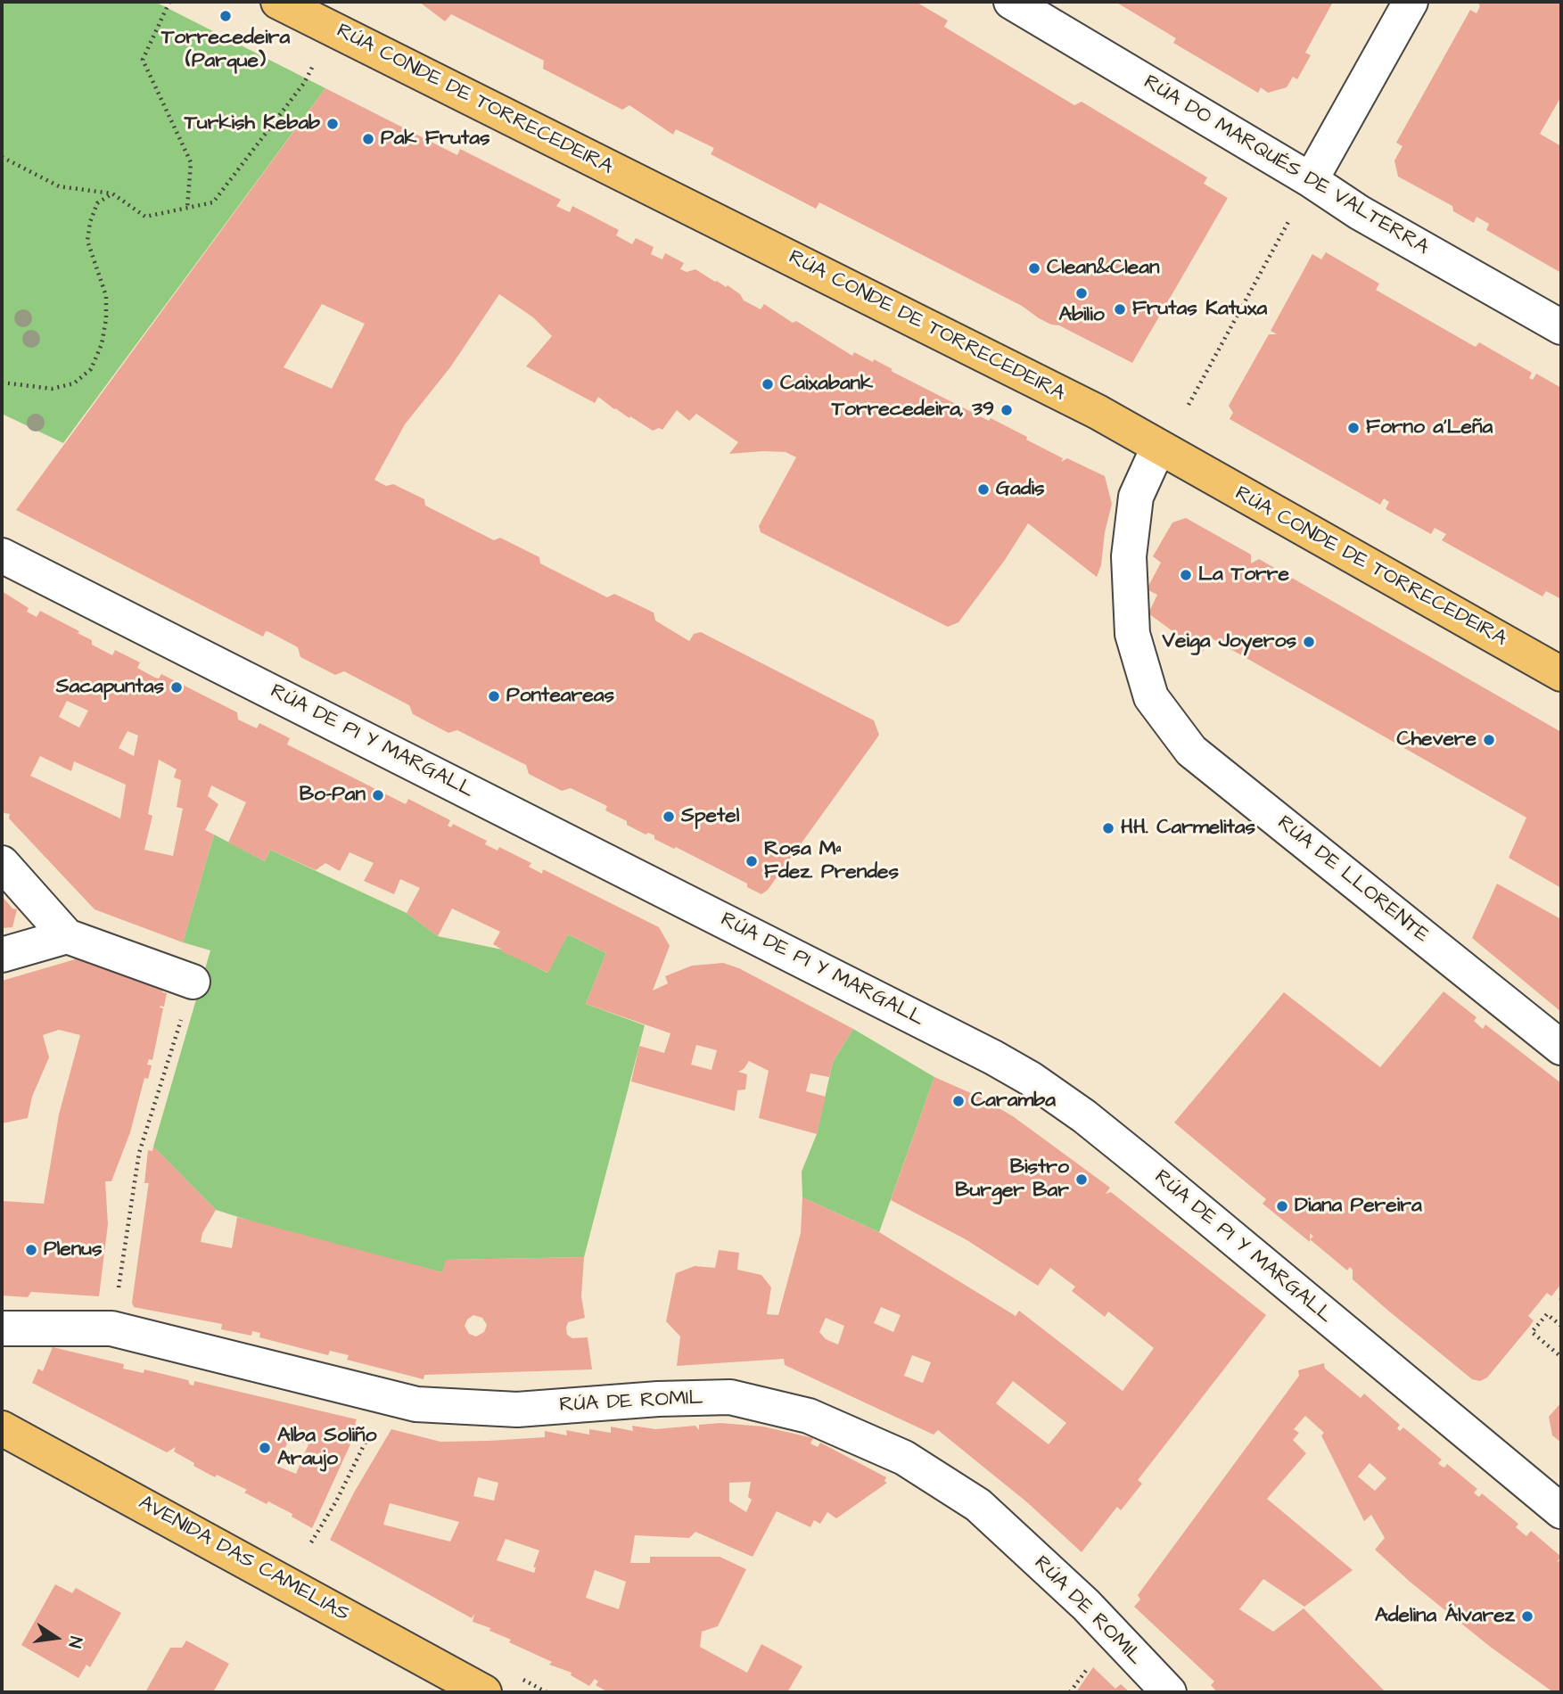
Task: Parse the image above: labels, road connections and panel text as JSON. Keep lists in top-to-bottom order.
{
  "streets": {
    "main road": ["RÚA CONDE DE TORRECEDEIRA", "AVENIDA DAS CAMELIAS"],
    "street": [
      "RÚA DO MARQUÉS DE VALTERRA",
      "RÚA DE PI Y MARGALL",
      "RÚA DE LLORENTE",
      "RÚA DE ROMIL"
    ]
  },
  "crossings": [
    ["RÚA CONDE DE TORRECEDEIRA", "RÚA DE LLORENTE"]
  ],
  "places": [
    "Torrecedeira (Parque)",
    "Turkish Kebab",
    "Pak Frutas",
    "Clean&Clean",
    "Abilio",
    "Frutas Katuxa",
    "Caixabank",
    "Torrecedeira, 39",
    "Forno a'Leña",
    "Gadis",
    "La Torre",
    "Veiga Joyeros",
    "Sacapuntas",
    "Ponteareas",
    "Chevere",
    "Bo-Pan",
    "Spetel",
    "HH. Carmelitas",
    "Rosa Mª Fdez. Prendes",
    "Caramba",
    "Bistro Burger Bar",
    "Diana Pereira",
    "Plenus",
    "Alba Soliño Araujo",
    "Adelina Álvarez"
  ],
  "north": "right"
}
